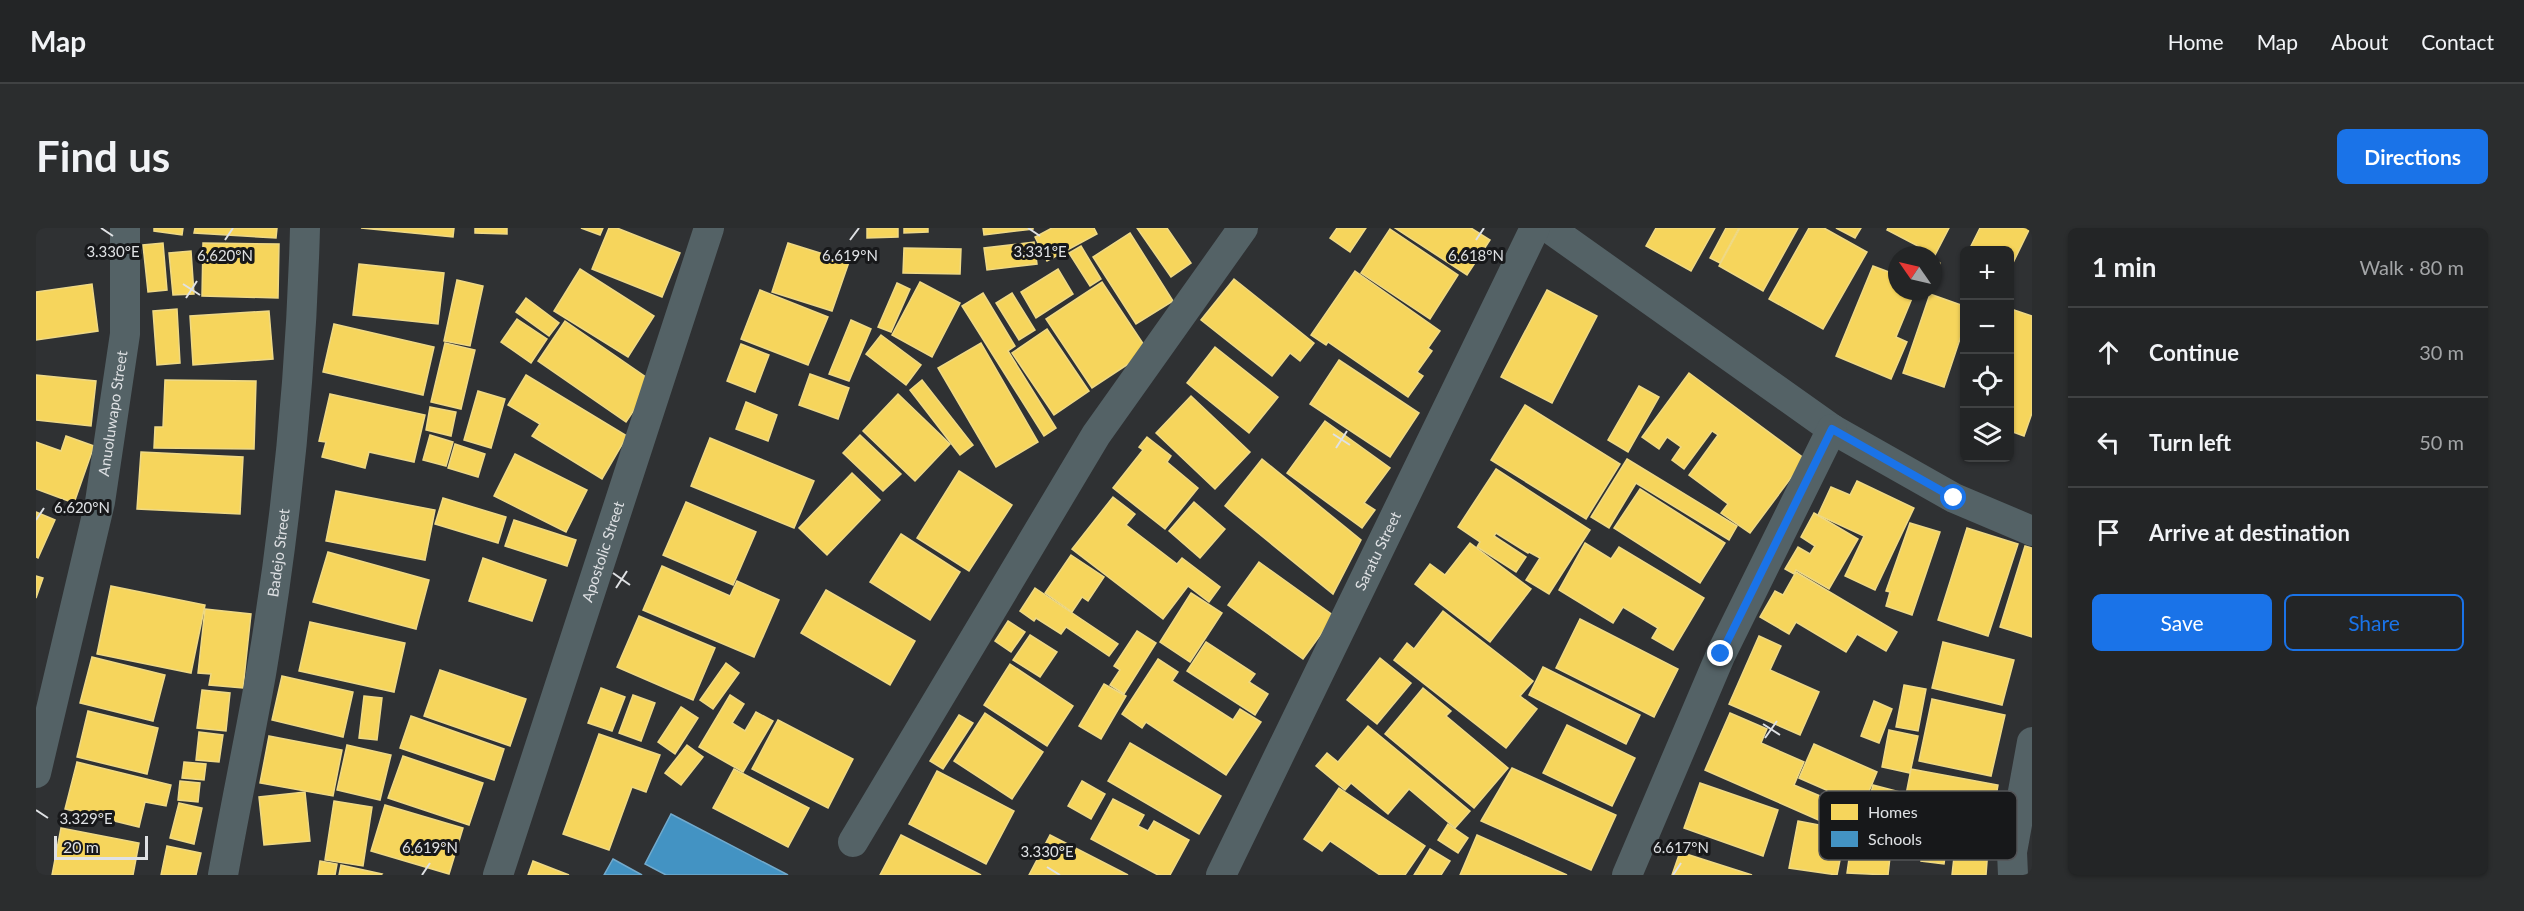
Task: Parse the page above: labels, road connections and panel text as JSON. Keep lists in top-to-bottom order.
{
  "streets": {
    "street": [
      "Anuoluwapo Street",
      "Apostolic Street",
      "Saratu Street",
      "Badejo Street"
    ]
  },
  "legend": ["Homes", "Schools"],
  "scale_bar": "20 m",
  "north": "top left",
  "page": {
    "header": "Map",
    "nav": [
      "Home",
      "Map",
      "About",
      "Contact"
    ],
    "buttons": [
      "Directions",
      ["Save", "Share"]
    ],
    "title": "Find us",
    "heading": ["1 min", "Walk · 80 m"],
    "map_buttons": ["+", "−"],
    "list": [
      ["Continue", "30 m"],
      ["Turn left", "50 m"],
      "Arrive at destination"
    ],
    "scale": "20 m"
  },
  "coordinates": [
    "3.330°E",
    "3.331°E",
    "6.620°N",
    "6.619°N",
    "6.618°N",
    "3.329°E",
    "6.617°N"
  ]
}
